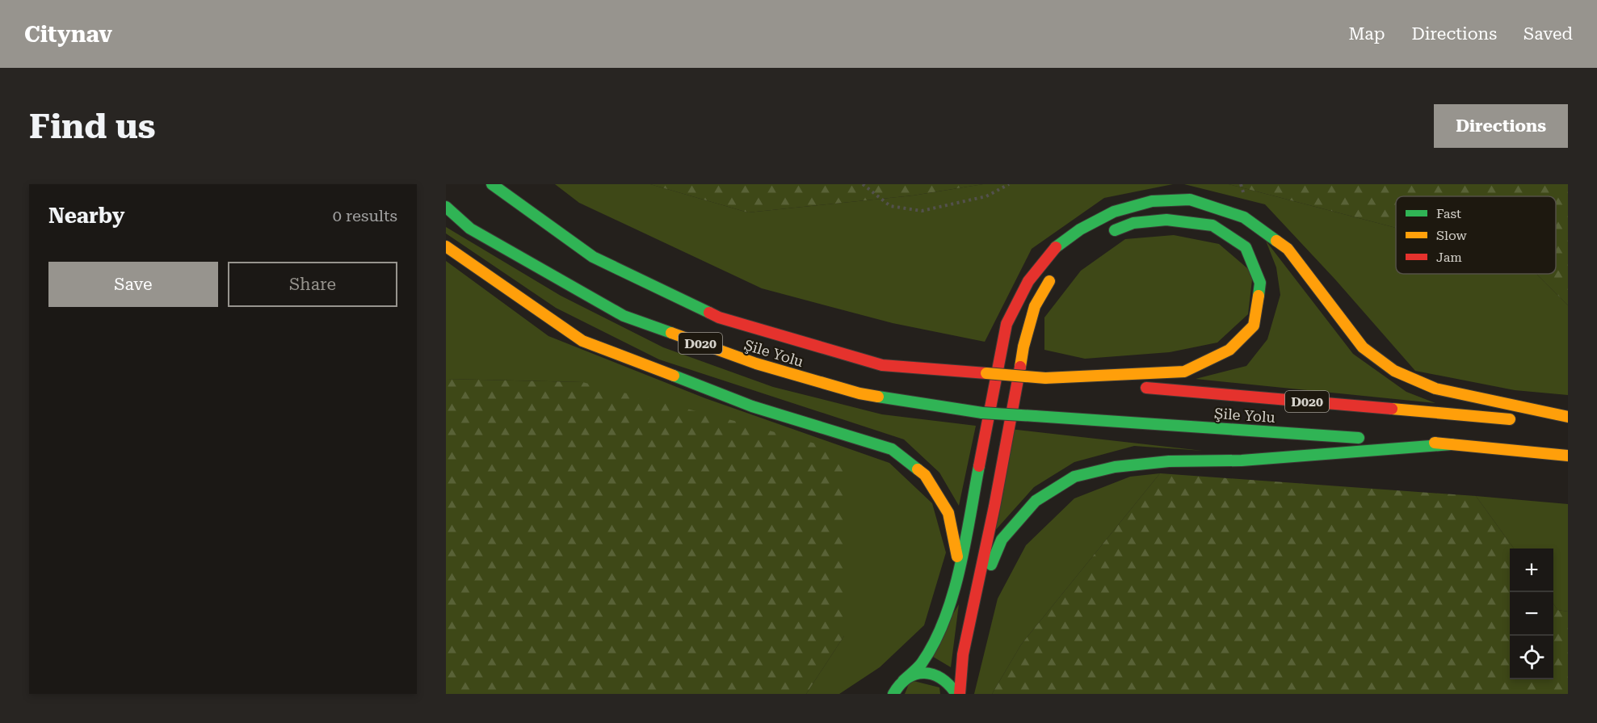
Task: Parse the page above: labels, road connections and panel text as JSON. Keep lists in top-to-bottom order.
{
  "streets": {
    "main road": ["D020", "Şile Yolu"]
  },
  "legend": ["Fast", "Slow", "Jam"],
  "page": {
    "header": "Citynav",
    "nav": ["Map", "Directions", "Saved"],
    "buttons": [
      "Directions",
      ["Save", "Share"]
    ],
    "title": "Find us",
    "heading": ["Nearby", "0 results"],
    "map_buttons": ["+", "−"]
  }
}
